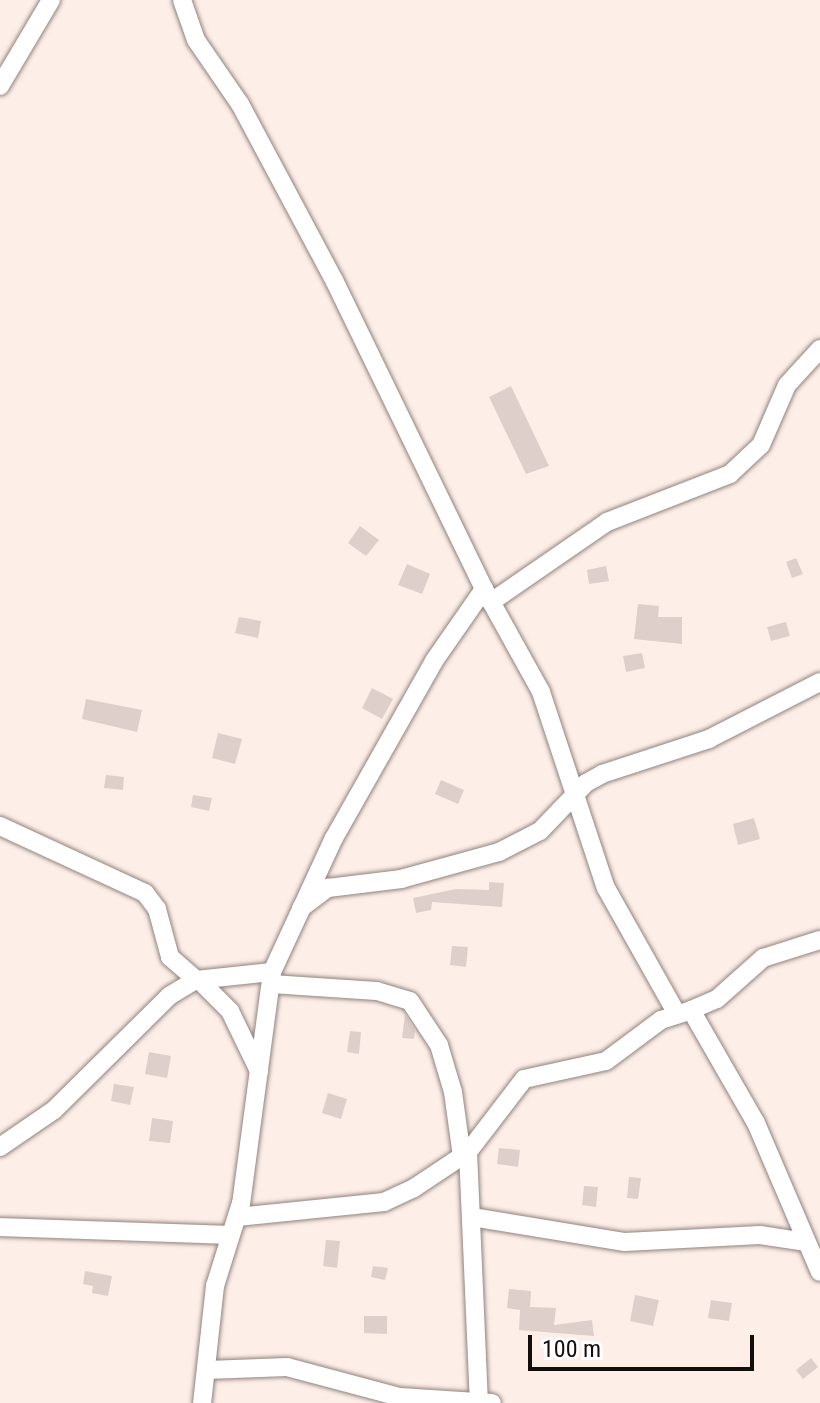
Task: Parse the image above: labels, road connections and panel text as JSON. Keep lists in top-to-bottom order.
{
  "scale_bar": "100 m"
}
